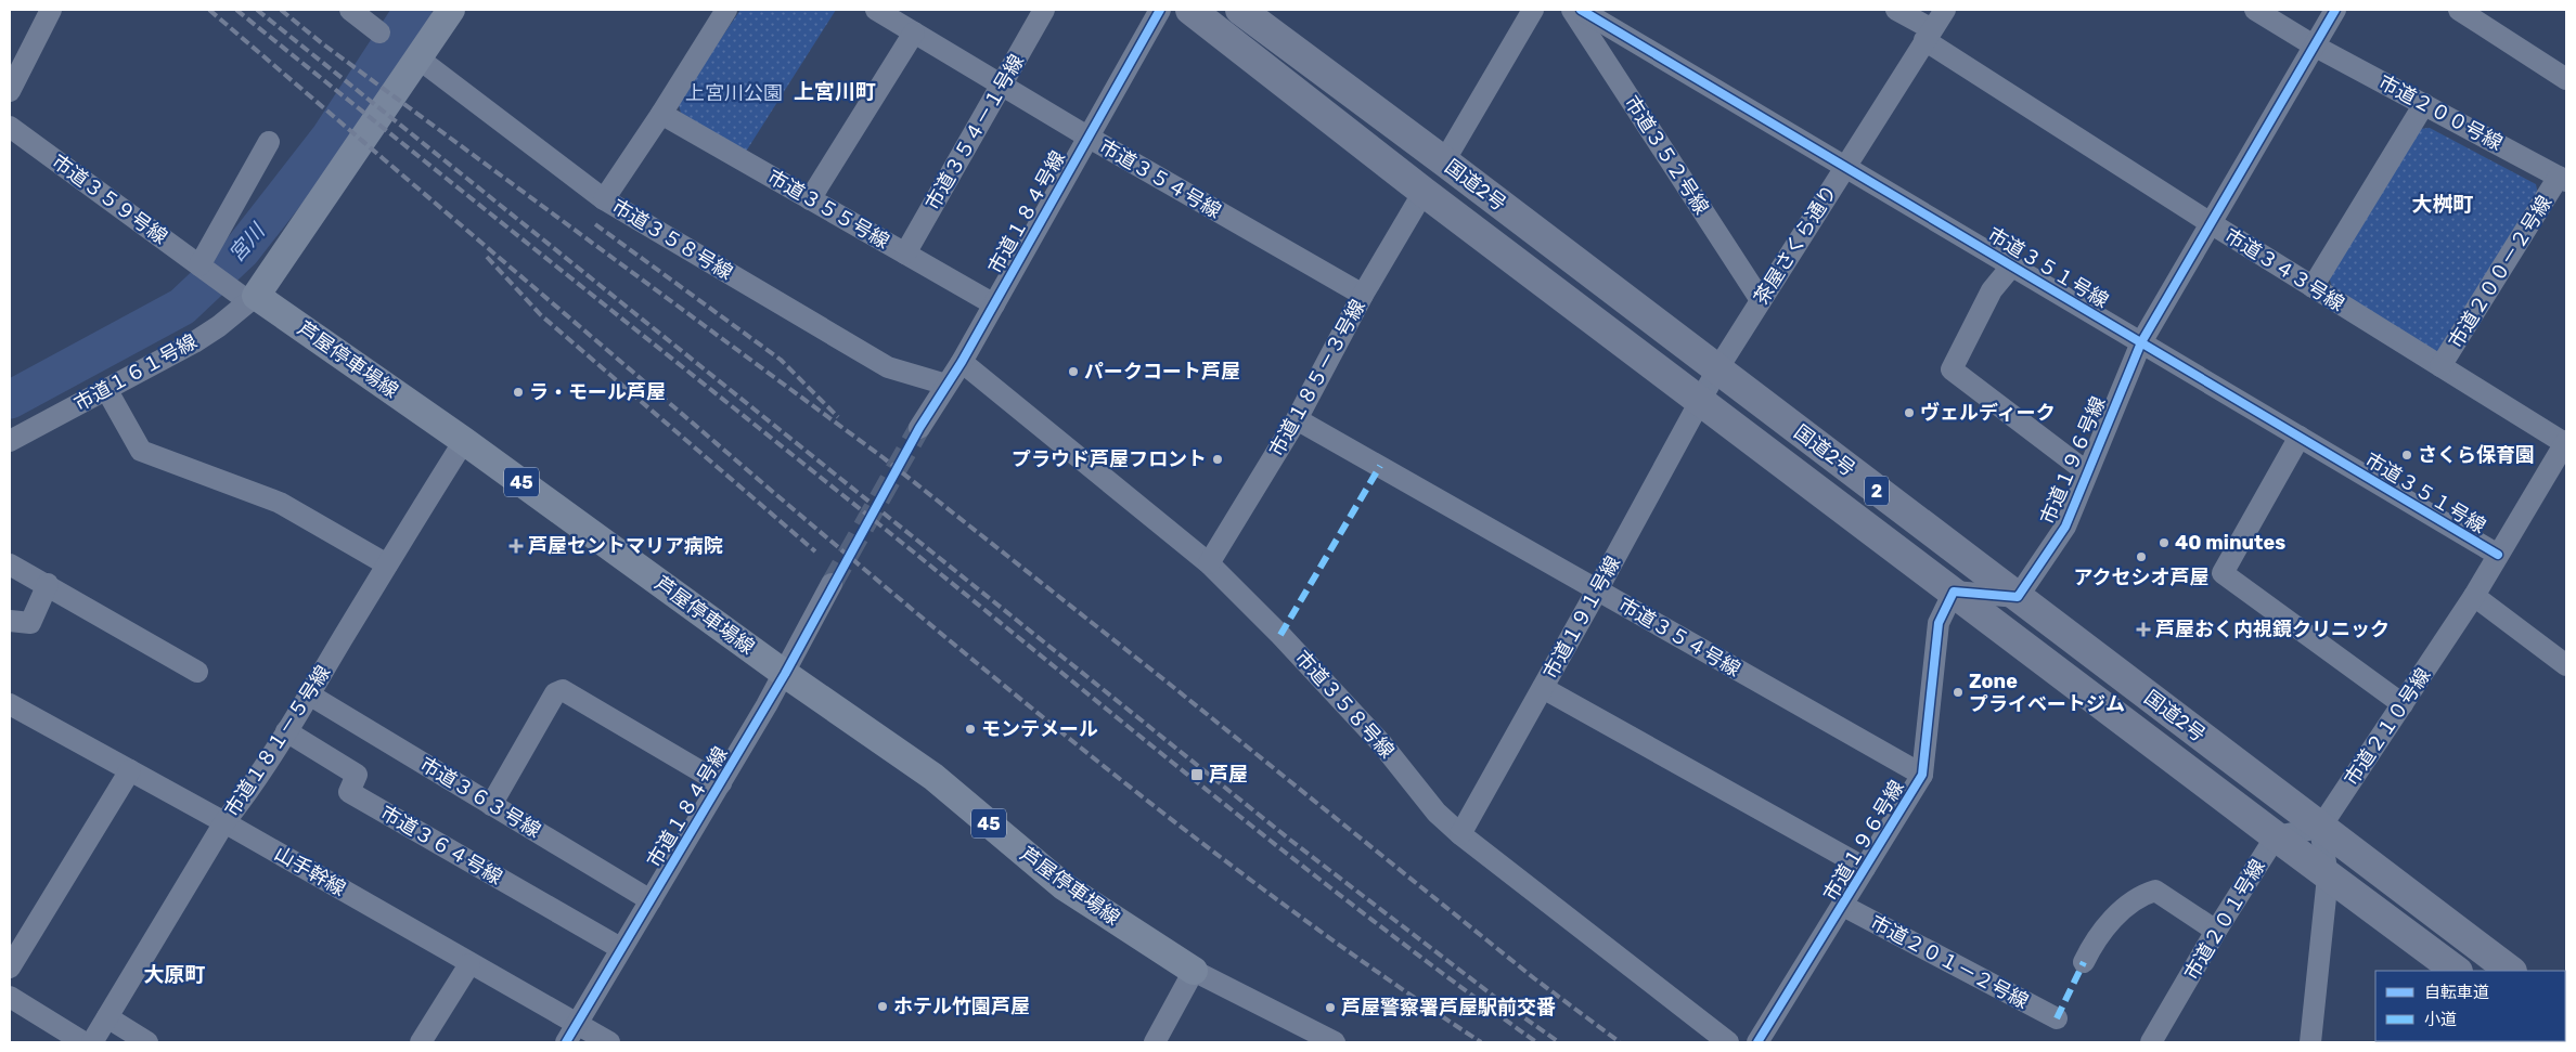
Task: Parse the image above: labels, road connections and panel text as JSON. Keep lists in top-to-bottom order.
{
  "streets": {
    "highway": ["国道2号", "2"],
    "main road": ["芦屋停車場線", "45"],
    "street": [
      "市道２００号線",
      "市道３５４－１号線",
      "市道３５２号線",
      "市道３５４号線",
      "市道３５９号線",
      "市道３５５号線",
      "市道１８４号線",
      "市道３５８号線",
      "茶屋さくら通り",
      "市道３５１号線",
      "市道３４３号線",
      "市道２００－２号線",
      "市道１６１号線",
      "市道１８５－３号線",
      "市道１９６号線",
      "市道１９１号線",
      "市道２１０号線",
      "市道１８１－５号線",
      "市道３６３号線",
      "市道３６４号線",
      "山手幹線",
      "市道２０１号線",
      "市道２０１－２号線"
    ]
  },
  "crossings": [
    ["市道２００号線", "市道２００－２号線"],
    ["市道２００号線", "市道１９６号線"],
    ["市道３５４－１号線", "市道３５４号線"],
    ["市道３５４－１号線", "市道３５５号線"],
    ["市道３５２号線", "茶屋さくら通り"],
    ["市道３５４号線", "市道１８４号線"],
    ["市道３５４号線", "市道１８５－３号線"],
    ["市道３５４号線", "市道１９６号線"],
    ["市道３５４号線", "市道１９１号線"],
    ["国道2号", "茶屋さくら通り"],
    ["国道2号", "市道１８５－３号線"],
    ["国道2号", "市道１９６号線"],
    ["国道2号", "市道１９１号線"],
    ["国道2号", "市道２１０号線"],
    ["国道2号", "市道２０１号線"],
    ["市道３５９号線", "芦屋停車場線"],
    ["市道３５９号線", "市道１６１号線"],
    ["市道３５５号線", "市道１８４号線"],
    ["市道１８４号線", "市道３５８号線"],
    ["市道１８４号線", "芦屋停車場線"],
    ["市道１８４号線", "市道３６３号線"],
    ["市道１８４号線", "市道３６４号線"],
    ["市道１８４号線", "山手幹線"],
    ["市道３５８号線", "市道１８５－３号線"],
    ["市道３５８号線", "市道１９１号線"],
    ["茶屋さくら通り", "市道３５１号線"],
    ["茶屋さくら通り", "市道３４３号線"],
    ["茶屋さくら通り", "市道１９１号線"],
    ["市道３５１号線", "市道１９６号線"],
    ["市道３５１号線", "市道２１０号線"],
    ["市道３４３号線", "市道２００－２号線"],
    ["市道３４３号線", "市道１９６号線"],
    ["市道３４３号線", "市道２１０号線"],
    ["芦屋停車場線", "市道１６１号線"],
    ["芦屋停車場線", "市道１８１－５号線"],
    ["市道１９６号線", "市道２０１－２号線"],
    ["市道１８１－５号線", "市道３６３号線"],
    ["市道１８１－５号線", "市道３６４号線"],
    ["市道１８１－５号線", "山手幹線"]
  ],
  "districts": ["上宮川町", "大桝町", "大原町"],
  "water": ["宮川"],
  "parks": ["上宮川公園"],
  "places": {
    "other": [
      "パークコート芦屋",
      "ラ・モール芦屋",
      "ヴェルディーク",
      "さくら保育園",
      "プラウド芦屋フロント",
      "40 minutes",
      "アクセシオ芦屋",
      "Zone プライベートジム",
      "モンテメール",
      "ホテル竹園芦屋",
      "芦屋警察署芦屋駅前交番"
    ],
    "health": ["芦屋セントマリア病院", "芦屋おく内視鏡クリニック"],
    "transit": ["芦屋"]
  },
  "legend": ["自転車道", "小道"]
}
